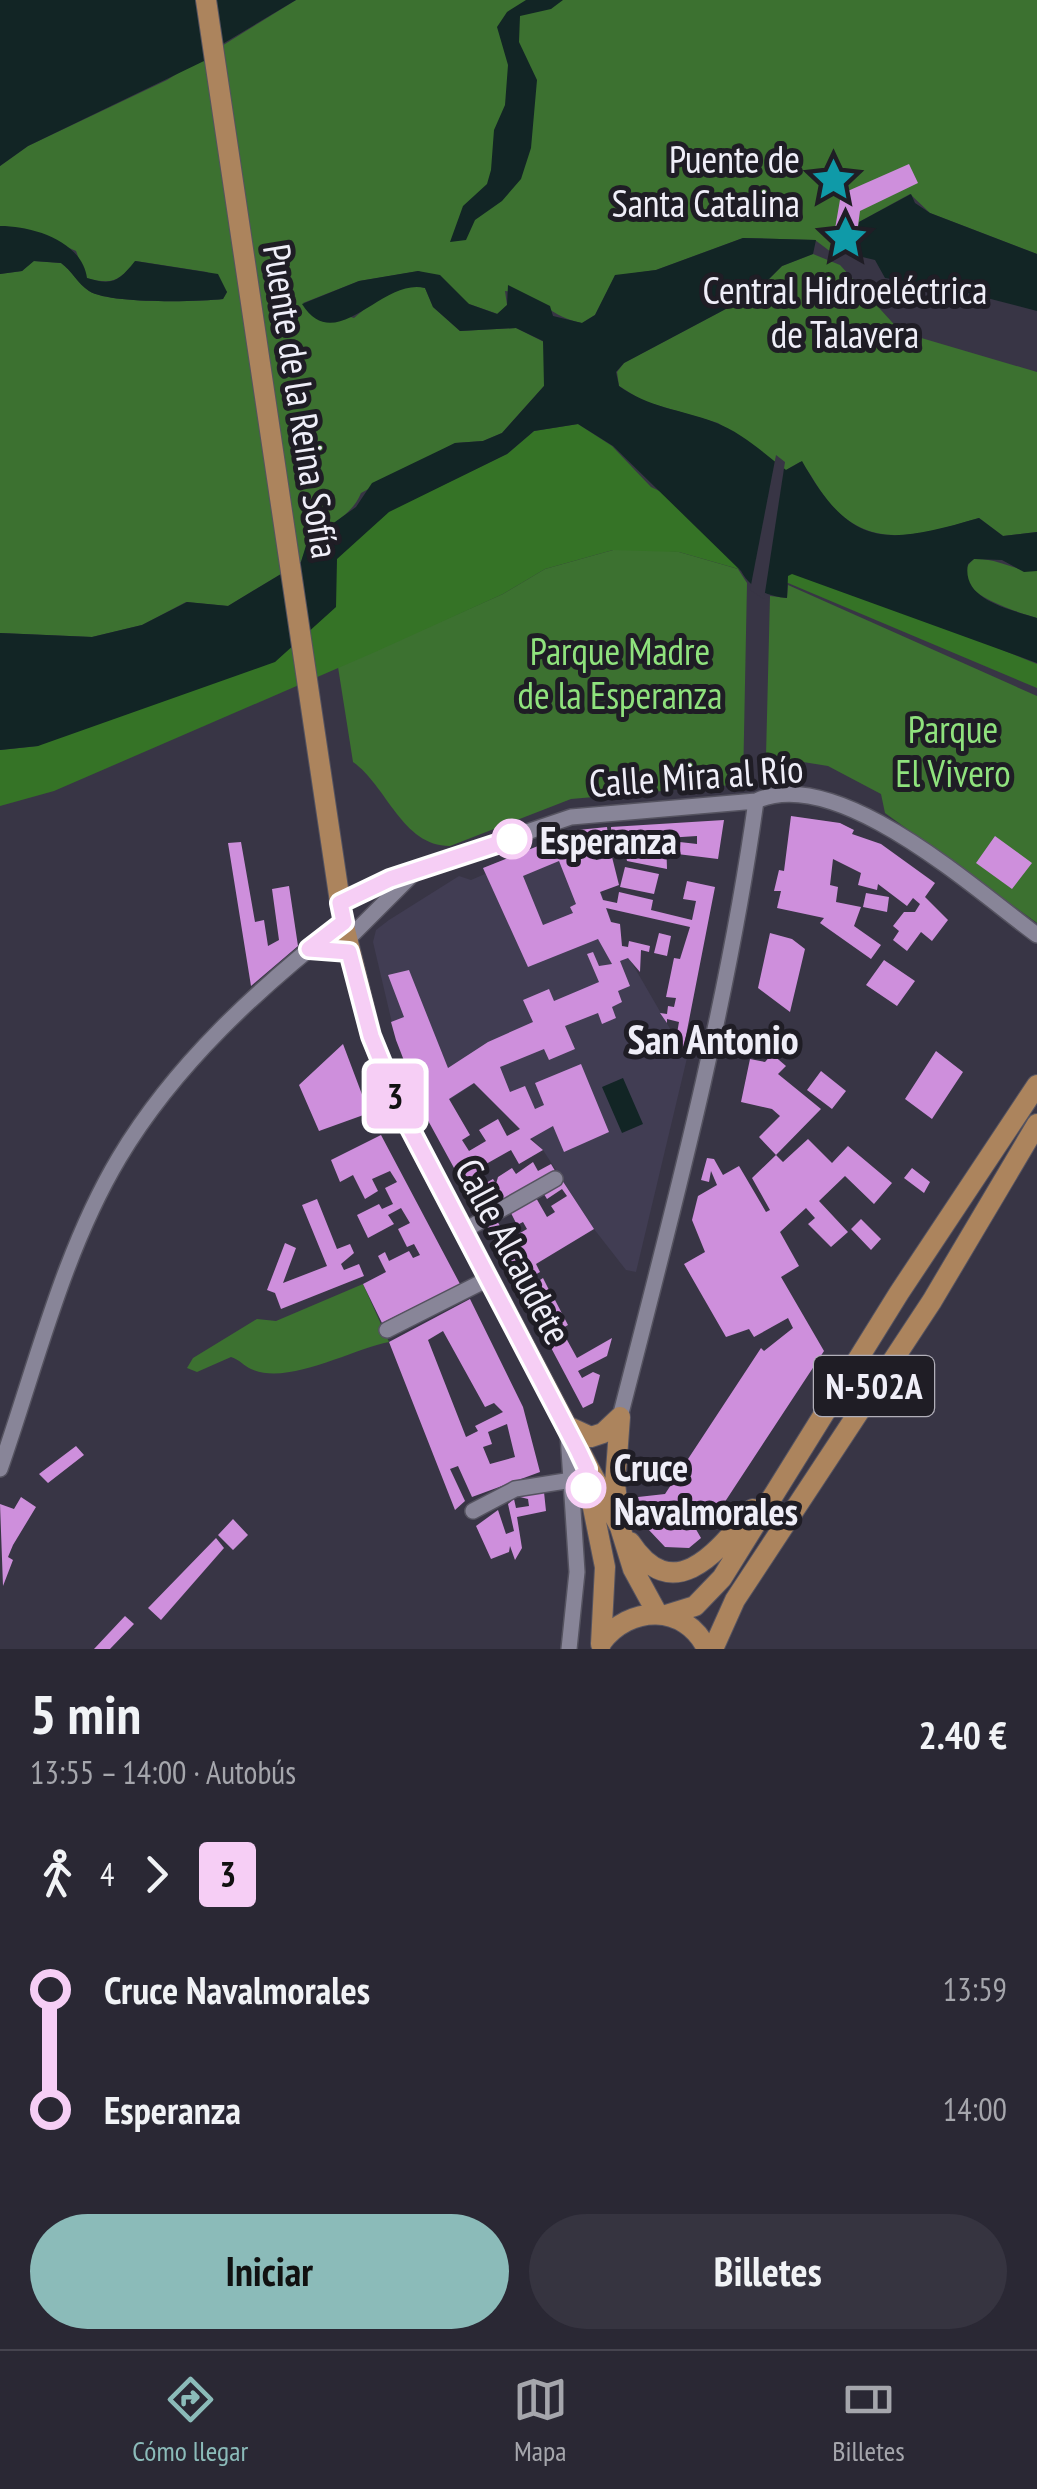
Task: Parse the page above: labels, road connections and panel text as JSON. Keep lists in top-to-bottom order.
{
  "streets": {
    "main road": ["Puente de la Reina Sofía", "Calle Alcaudete", "N-502A"],
    "street": ["Calle Mira al Río"]
  },
  "crossings": [
    ["Puente de la Reina Sofía", "Calle Alcaudete"],
    ["Calle Mira al Río", "Calle Alcaudete"],
    ["Calle Alcaudete", "N-502A"]
  ],
  "districts": ["San Antonio"],
  "parks": ["Parque Madre de la Esperanza", "Parque El Vivero"],
  "places": {
    "place": ["Puente de Santa Catalina", "Central Hidroeléctrica de Talavera"],
    "other": ["Esperanza", "Cruce Navalmorales"]
  },
  "lines": ["bus line 3"],
  "page": {
    "on_map": "3",
    "heading": ["5 min", "13:55 – 14:00 · Autobús", "2.40 €"],
    "legs": ["4", "3"],
    "list": [
      {
        "name": "Cruce Navalmorales",
        "value": "13:59"
      },
      {
        "name": "Esperanza",
        "value": "14:00"
      }
    ],
    "buttons": ["Iniciar", "Billetes"],
    "tabs": ["Cómo llegar", "Mapa", "Billetes"]
  }
}
